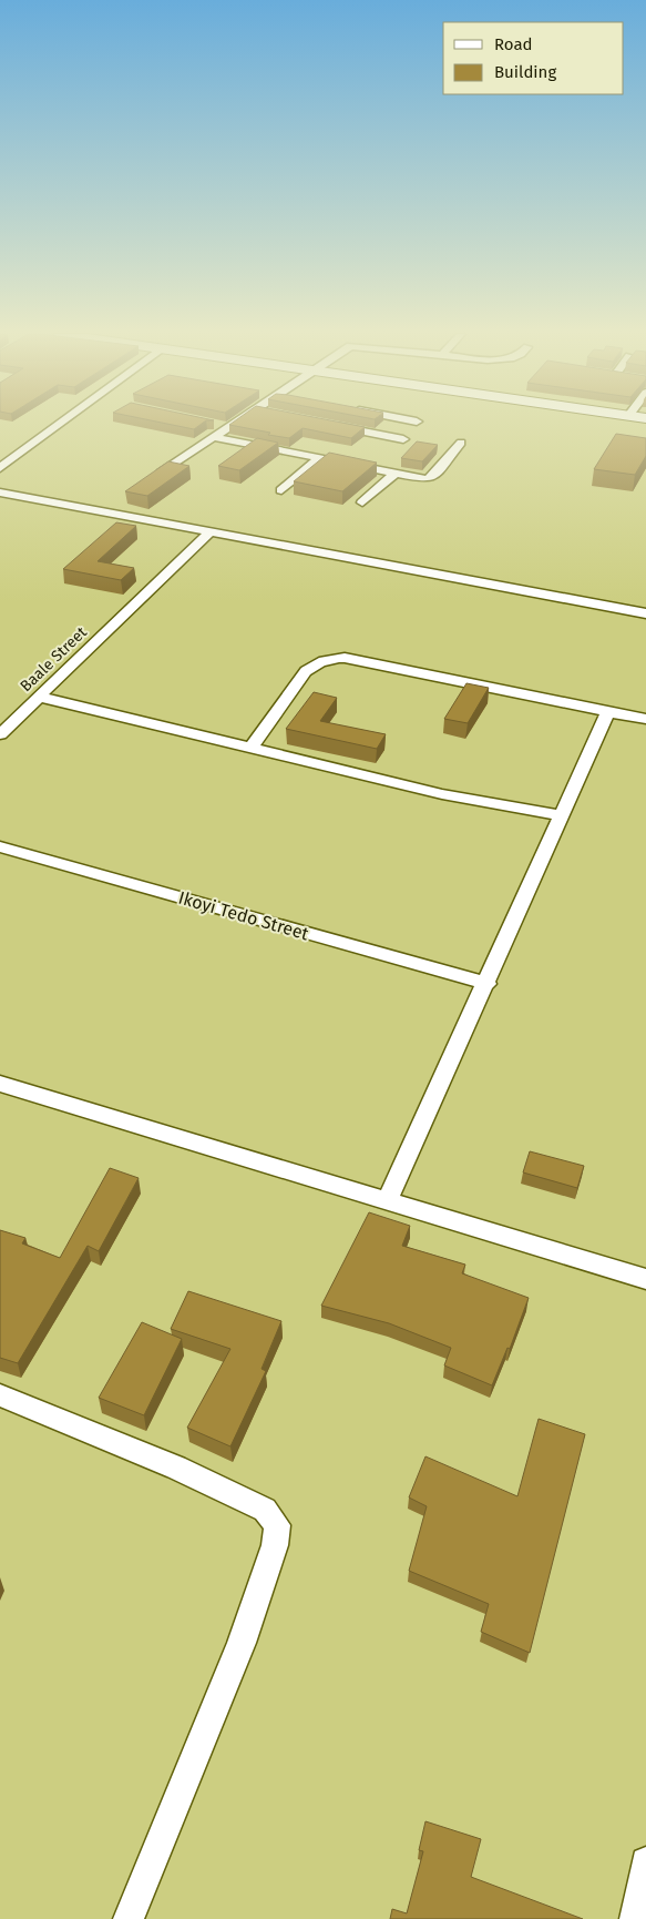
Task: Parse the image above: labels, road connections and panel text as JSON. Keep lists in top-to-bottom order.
{
  "streets": {
    "street": ["Baale Street", "Ikoyi Tedo Street"]
  },
  "legend": ["Road", "Building"]
}
